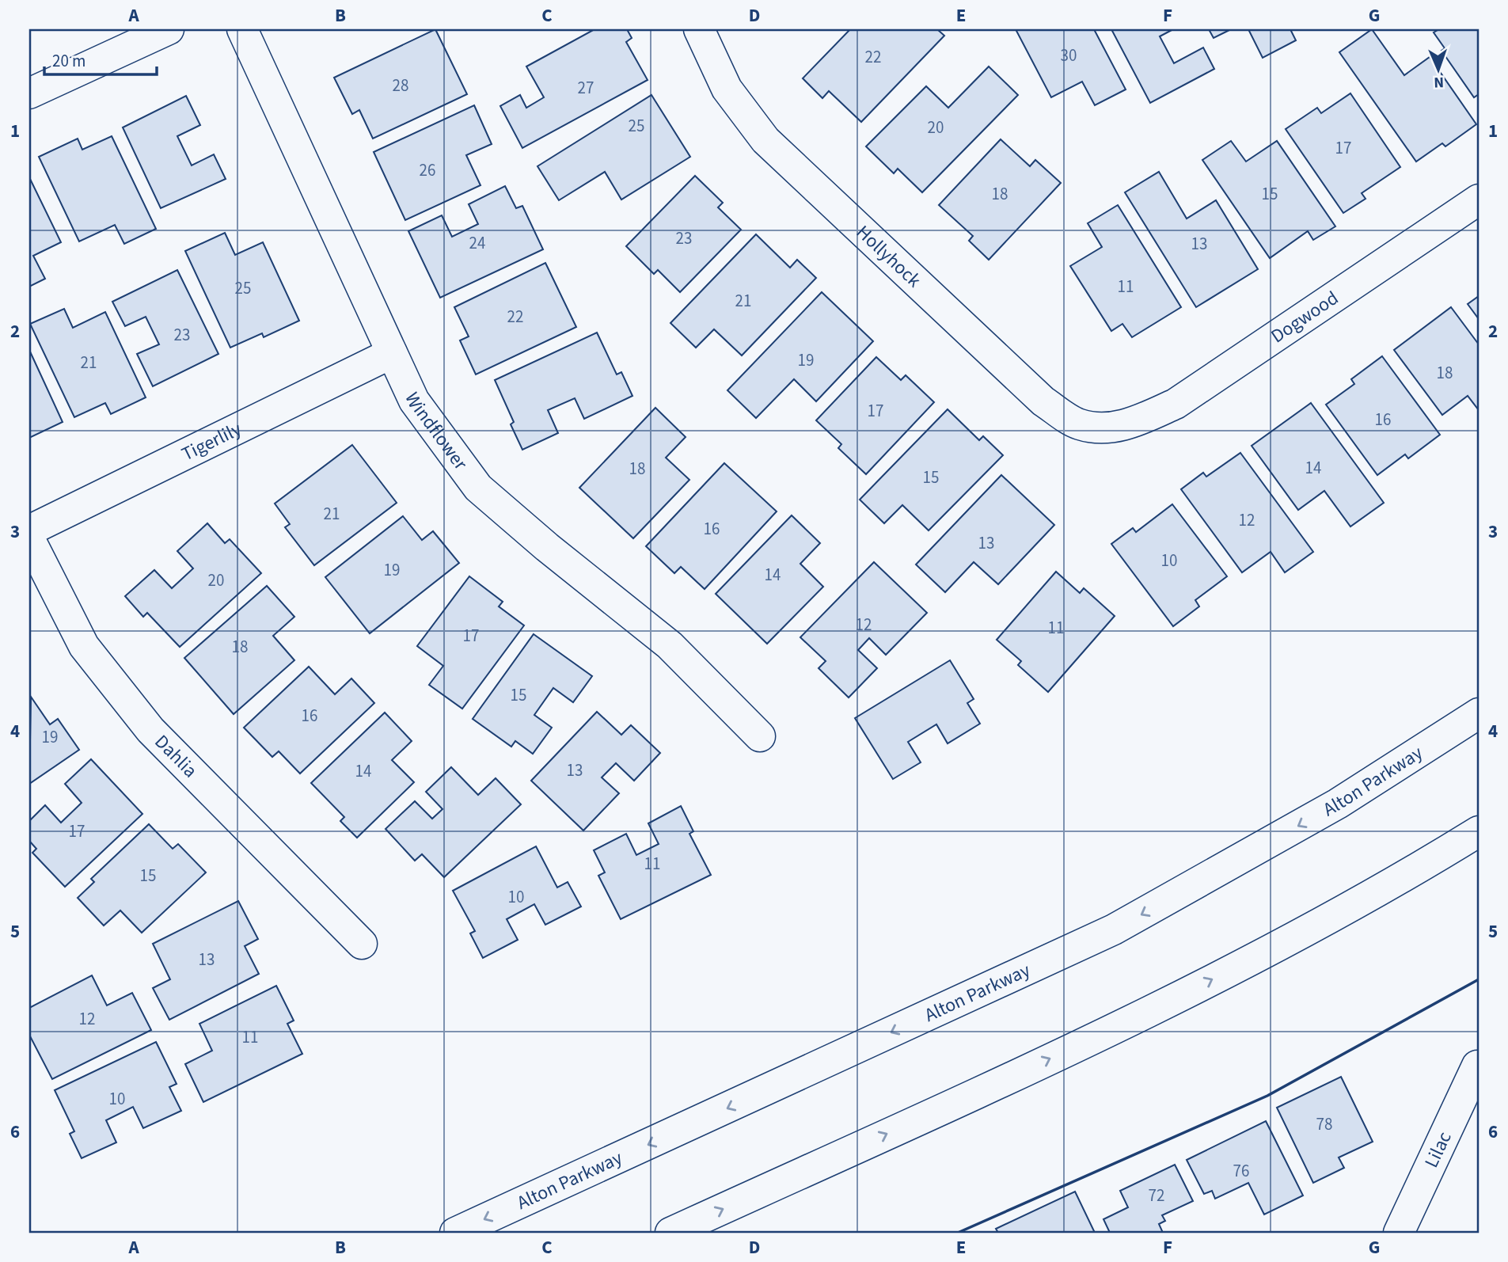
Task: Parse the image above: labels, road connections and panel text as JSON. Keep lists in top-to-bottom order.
{
  "streets": {
    "street": [
      "Hollyhock",
      "Dogwood",
      "Windflower",
      "Tigerlily",
      "Dahlia",
      "Alton Parkway",
      "Lilac"
    ]
  },
  "crossings": [
    ["Hollyhock", "Dogwood"],
    ["Windflower", "Tigerlily"]
  ],
  "house_numbers": [
    "30",
    "22",
    "28",
    "27",
    "25",
    "20",
    "17",
    "26",
    "18",
    "15",
    "23",
    "24",
    "13",
    "11",
    "25",
    "21",
    "22",
    "23",
    "19",
    "21",
    "18",
    "17",
    "16",
    "14",
    "18",
    "15",
    "21",
    "12",
    "16",
    "13",
    "10",
    "19",
    "14",
    "20",
    "12",
    "11",
    "17",
    "18",
    "15",
    "16",
    "19",
    "13",
    "14",
    "17",
    "11",
    "15",
    "10",
    "13",
    "12",
    "11",
    "10",
    "78",
    "76",
    "72"
  ],
  "scale_bar": "20 m",
  "north": "bottom",
  "grid": {
    "columns": [
      "A",
      "B",
      "C",
      "D",
      "E",
      "F",
      "G"
    ],
    "rows": [
      "1",
      "2",
      "3",
      "4",
      "5",
      "6"
    ]
  }
}
